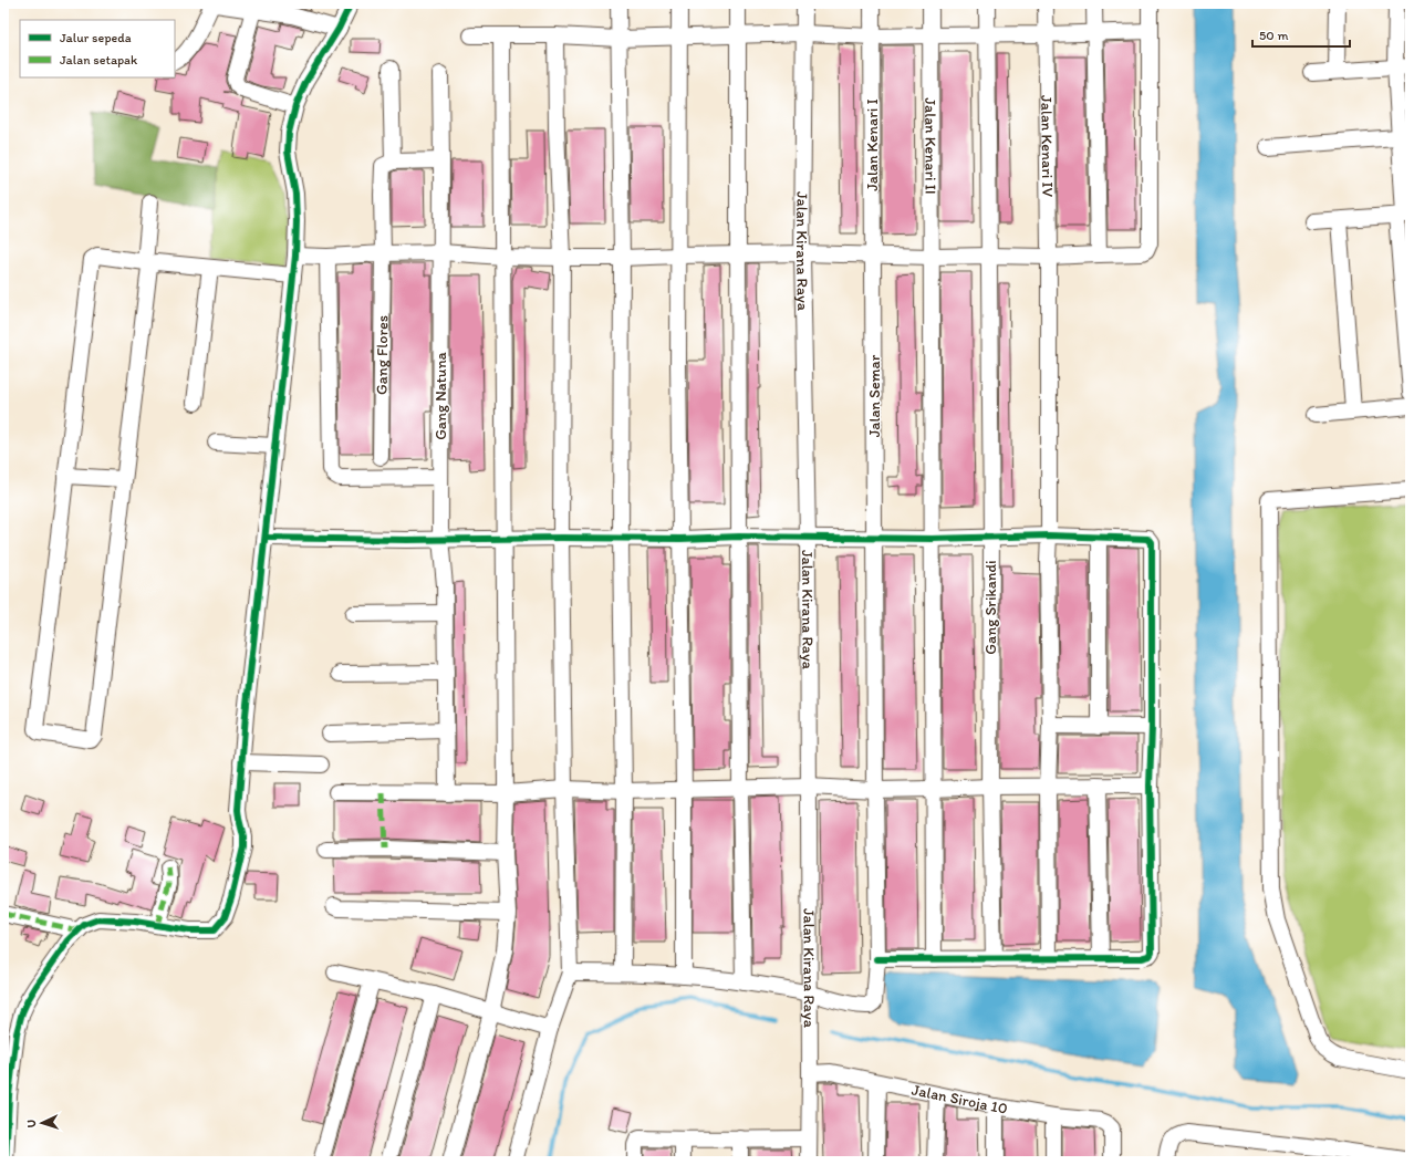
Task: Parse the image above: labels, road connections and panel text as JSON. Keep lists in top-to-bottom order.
{
  "streets": {
    "street": [
      "Jalan Kenari I",
      "Jalan Kenari II",
      "Jalan Kenari IV",
      "Jalan Kirana Raya",
      "Gang Flores",
      "Gang Natuna",
      "Jalan Semar",
      "Gang Srikandi",
      "Jalan Siroja 10"
    ]
  },
  "crossings": [
    ["Jalan Kenari I", "Jalan Semar"],
    ["Jalan Kirana Raya", "Jalan Semar"],
    ["Jalan Kirana Raya", "Jalan Siroja 10"]
  ],
  "legend": ["Jalur sepeda", "Jalan setapak"],
  "scale_bar": "50 m",
  "north": "left"
}
